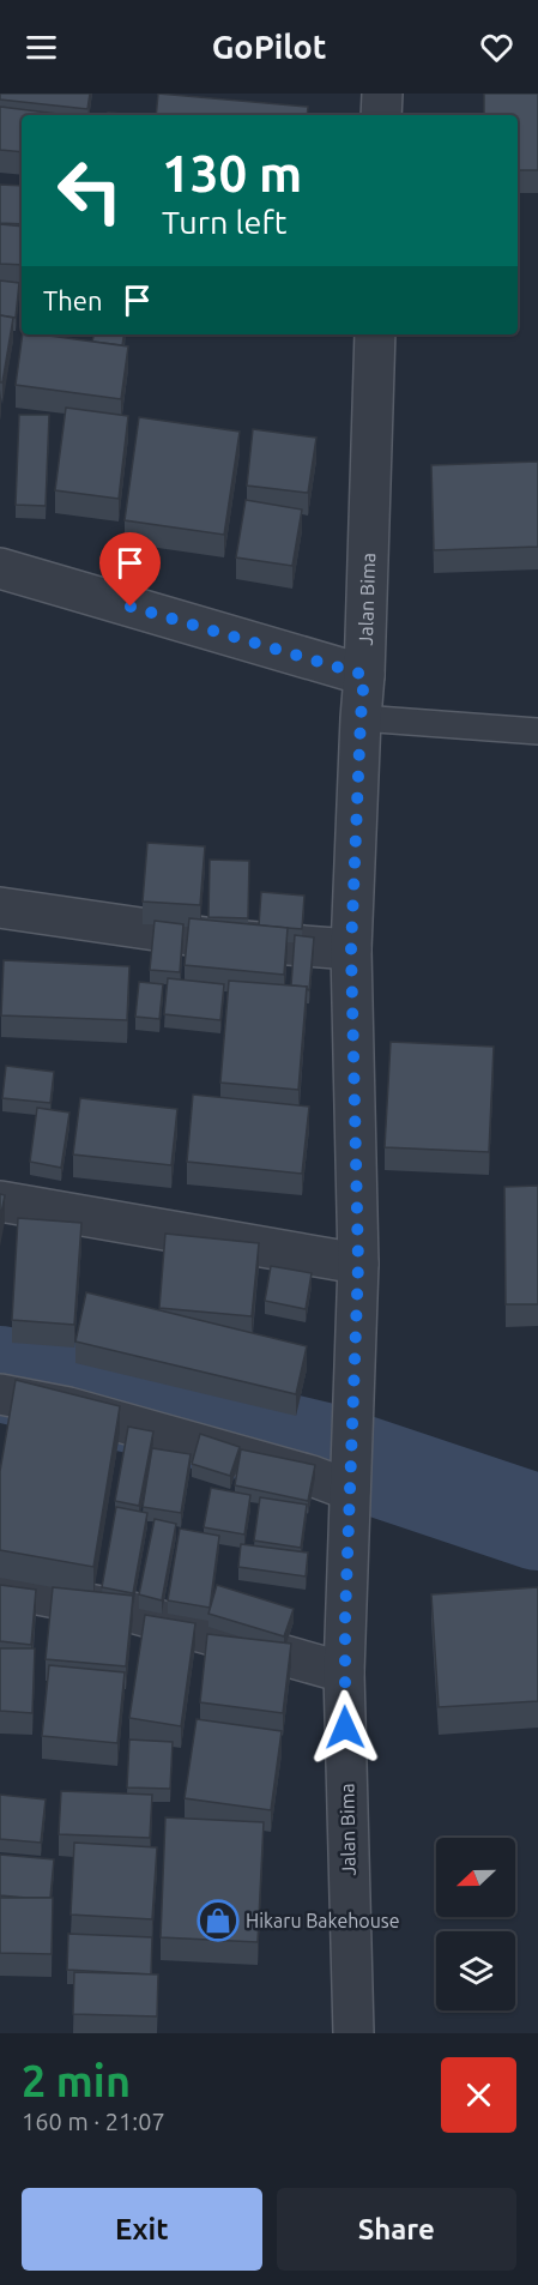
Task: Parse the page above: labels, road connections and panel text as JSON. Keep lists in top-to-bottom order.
{
  "streets": {
    "street": ["Jalan Bima"]
  },
  "places": {
    "shop": ["Hikaru Bakehouse"]
  },
  "north": "left",
  "page": {
    "header": "GoPilot",
    "turn": ["130 m", "Turn left"],
    "then": "Then",
    "heading": ["2 min", "160 m · 21:07"],
    "buttons": ["Exit", "Share"]
  }
}
